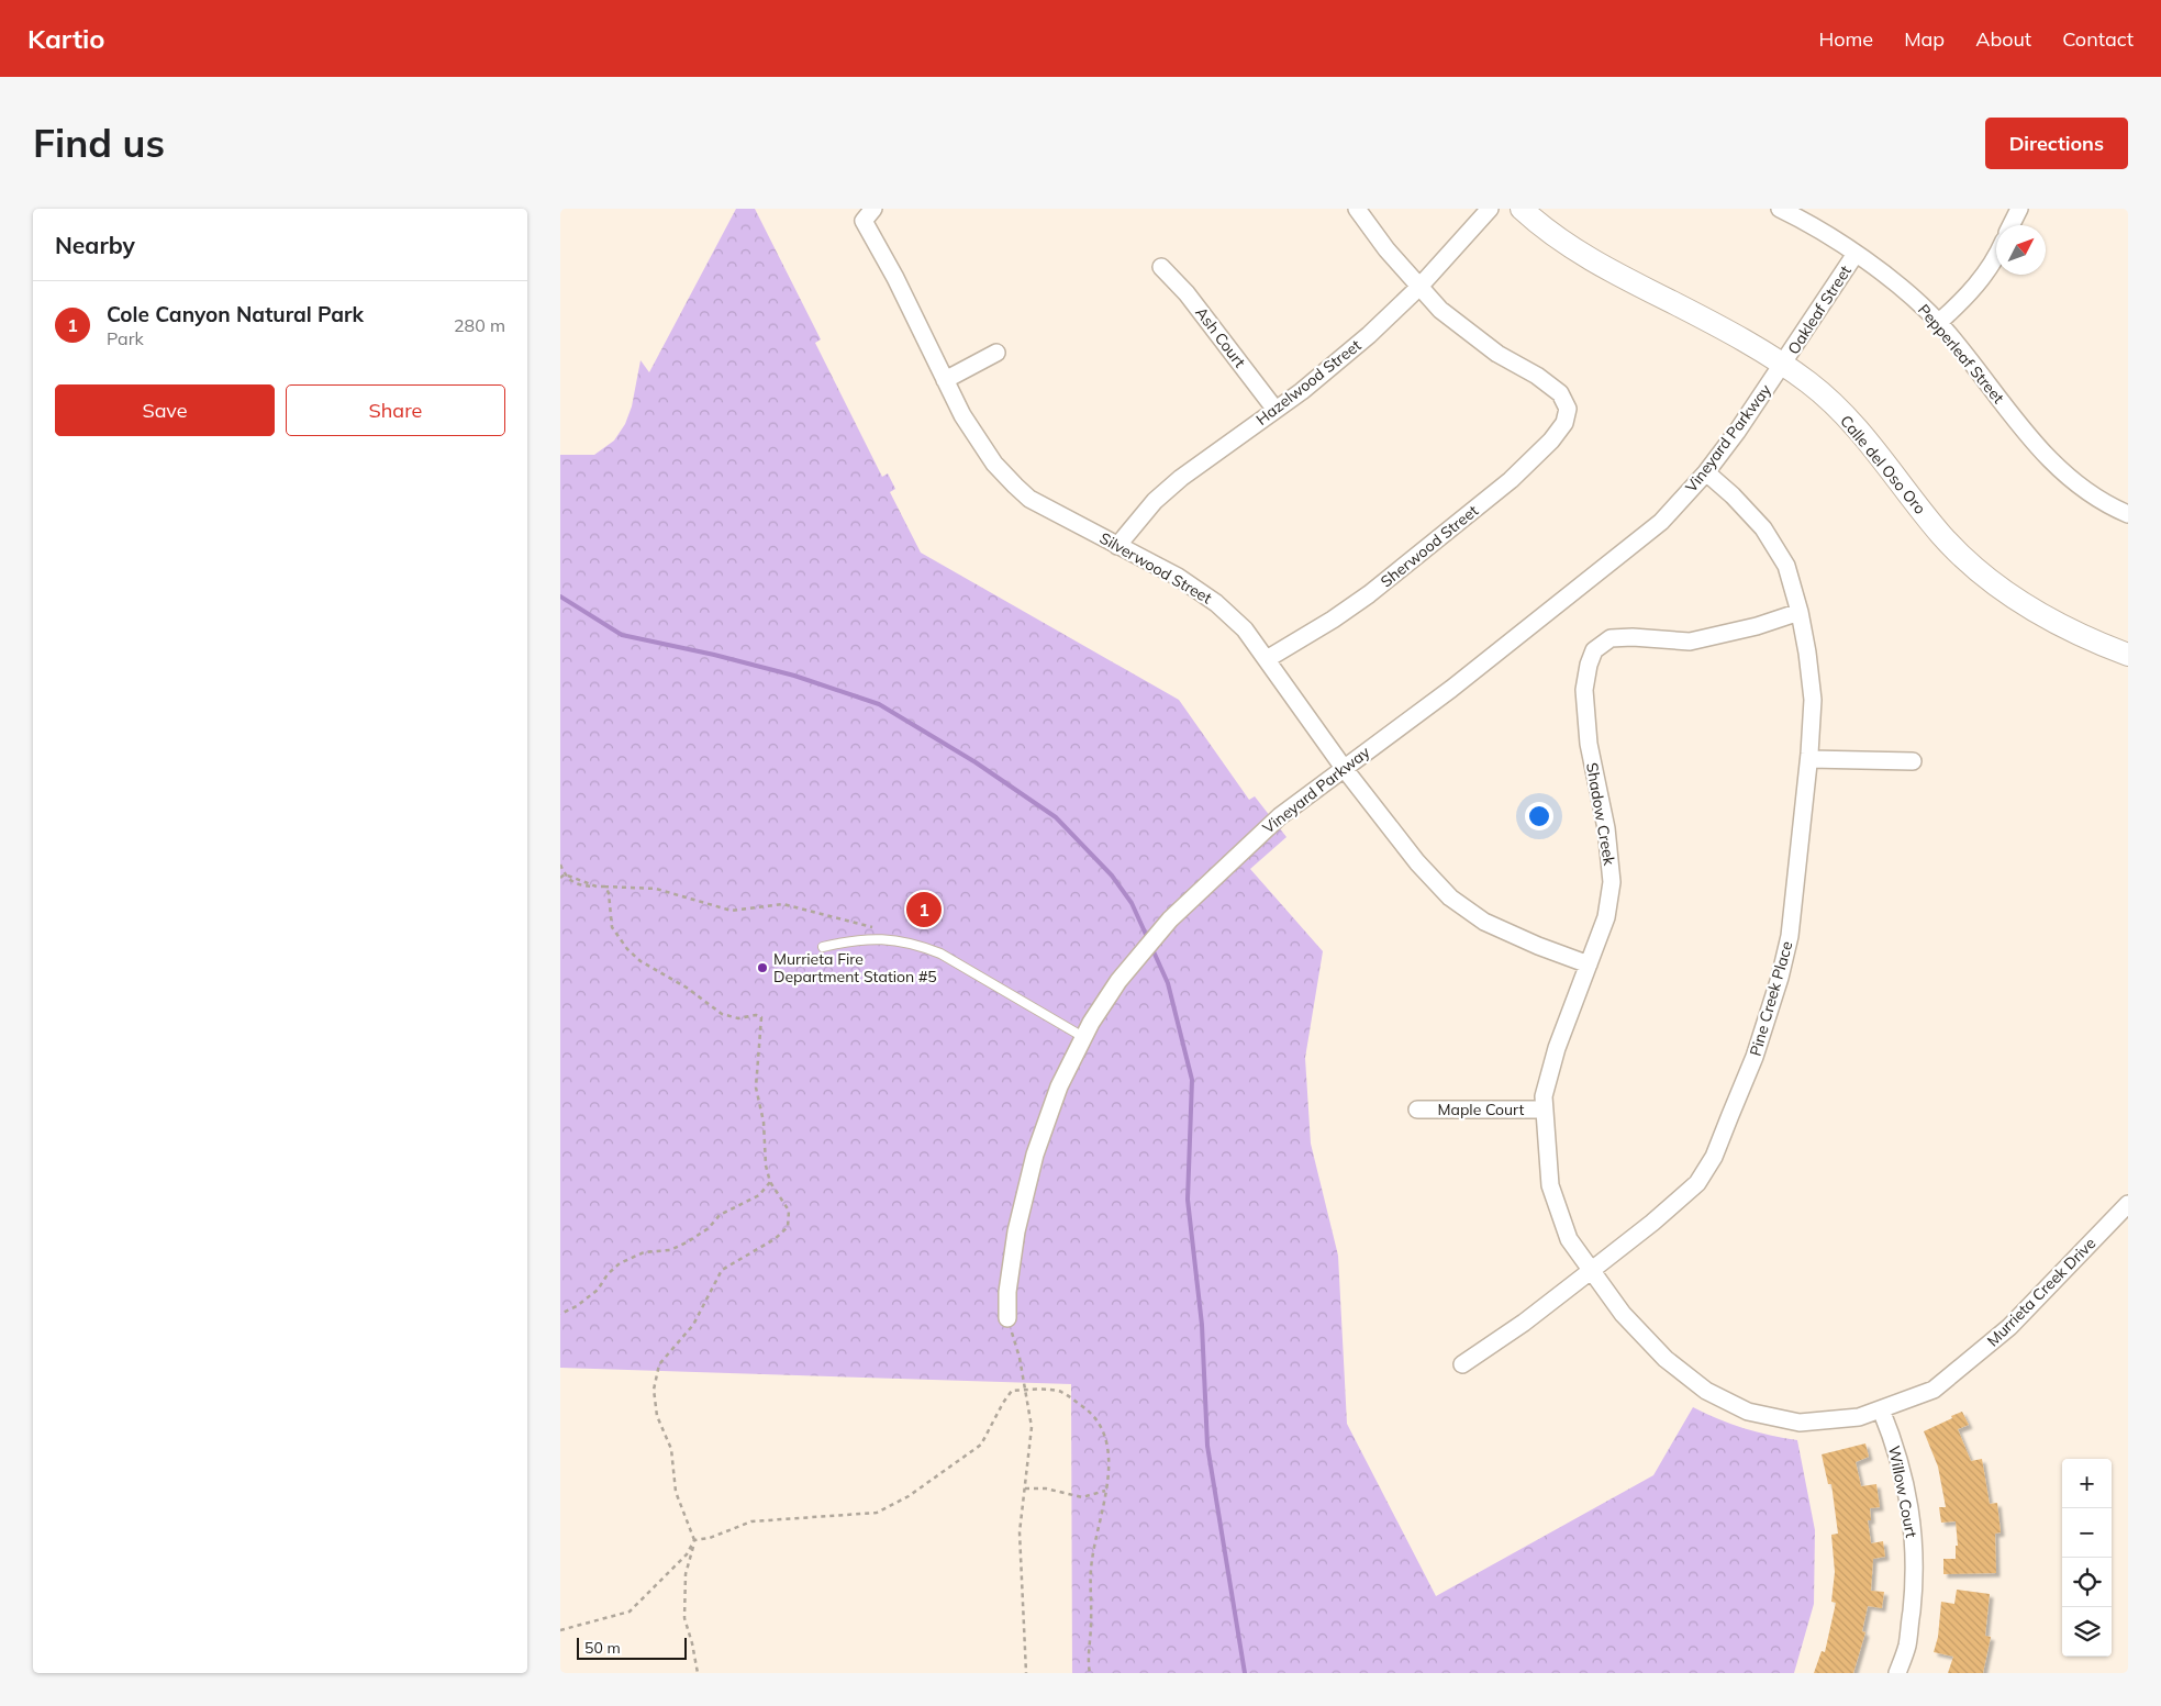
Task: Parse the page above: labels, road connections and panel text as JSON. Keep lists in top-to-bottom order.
{
  "streets": {
    "main road": ["Calle del Oso Oro"],
    "street": [
      "Oakleaf Street",
      "Ash Court",
      "Pepperleaf Street",
      "Hazelwood Street",
      "Vineyard Parkway",
      "Sherwood Street",
      "Silverwood Street",
      "Shadow Creek",
      "Pine Creek Place",
      "Maple Court",
      "Murrieta Creek Drive",
      "Willow Court"
    ]
  },
  "crossings": [
    ["Oakleaf Street", "Pepperleaf Street"],
    ["Oakleaf Street", "Vineyard Parkway"],
    ["Oakleaf Street", "Calle del Oso Oro"],
    ["Ash Court", "Hazelwood Street"],
    ["Hazelwood Street", "Sherwood Street"],
    ["Hazelwood Street", "Silverwood Street"],
    ["Vineyard Parkway", "Calle del Oso Oro"],
    ["Vineyard Parkway", "Silverwood Street"],
    ["Vineyard Parkway", "Pine Creek Place"],
    ["Sherwood Street", "Silverwood Street"],
    ["Silverwood Street", "Shadow Creek"],
    ["Shadow Creek", "Pine Creek Place"],
    ["Shadow Creek", "Maple Court"],
    ["Shadow Creek", "Murrieta Creek Drive"],
    ["Pine Creek Place", "Murrieta Creek Drive"],
    ["Murrieta Creek Drive", "Willow Court"]
  ],
  "places": ["Murrieta Fire Department Station #5"],
  "scale_bar": "50 m",
  "north": "top right",
  "page": {
    "header": "Kartio",
    "nav": [
      "Home",
      "Map",
      "About",
      "Contact"
    ],
    "buttons": [
      "Directions",
      ["Save", "Share"]
    ],
    "title": "Find us",
    "heading": "Nearby",
    "list": [
      {
        "mark": "1",
        "name": "Cole Canyon Natural Park",
        "note": "Park",
        "value": "280 m"
      }
    ],
    "pins": "1",
    "map_buttons": ["+", "−"],
    "scale": "50 m"
  }
}
